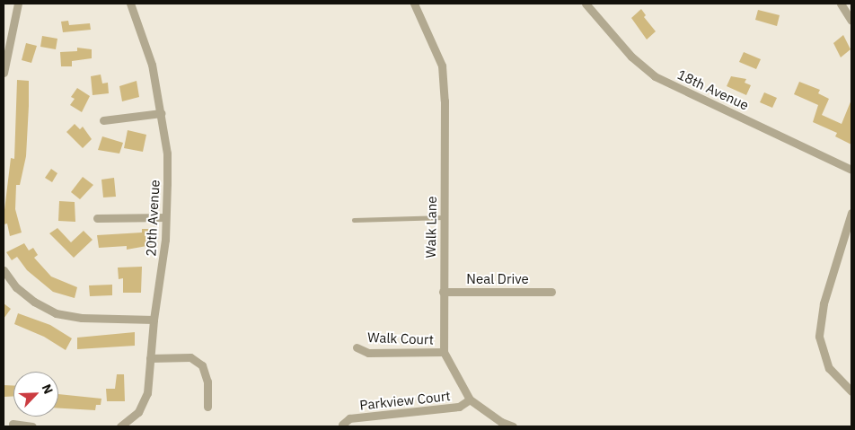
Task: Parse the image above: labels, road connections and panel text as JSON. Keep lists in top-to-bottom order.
{
  "streets": {
    "street": [
      "18th Avenue",
      "20th Avenue",
      "Walk Lane",
      "Neal Drive",
      "Walk Court",
      "Parkview Court"
    ]
  },
  "crossings": [
    ["Walk Lane", "Neal Drive"],
    ["Walk Lane", "Walk Court"],
    ["Walk Lane", "Parkview Court"]
  ],
  "north": "top right"
}
